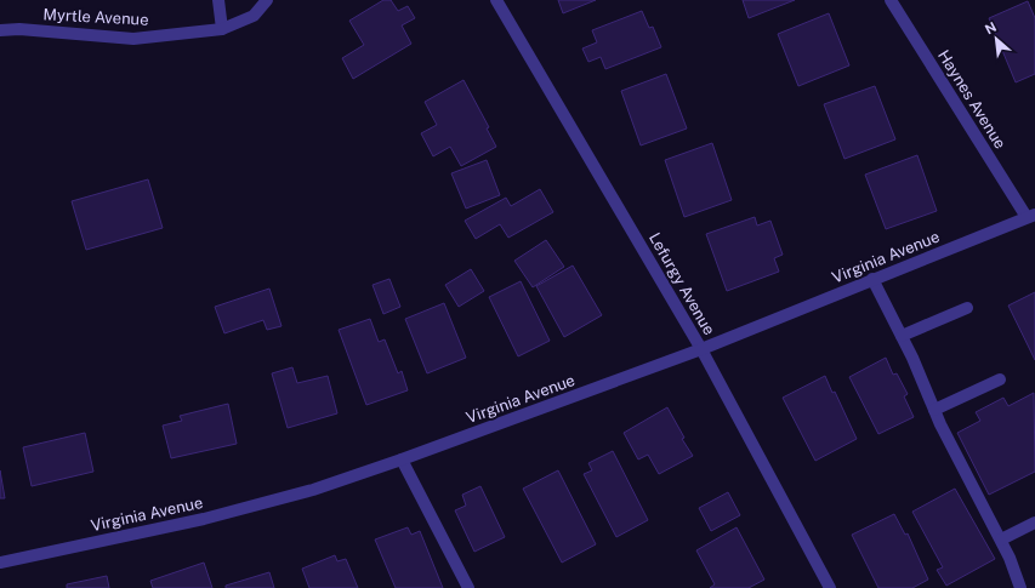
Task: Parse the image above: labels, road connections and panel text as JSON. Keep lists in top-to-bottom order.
{
  "streets": {
    "street": [
      "Myrtle Avenue",
      "Haynes Avenue",
      "Virginia Avenue",
      "Lefurgy Avenue"
    ]
  },
  "crossings": [
    ["Haynes Avenue", "Virginia Avenue"],
    ["Virginia Avenue", "Lefurgy Avenue"]
  ],
  "north": "top left"
}
